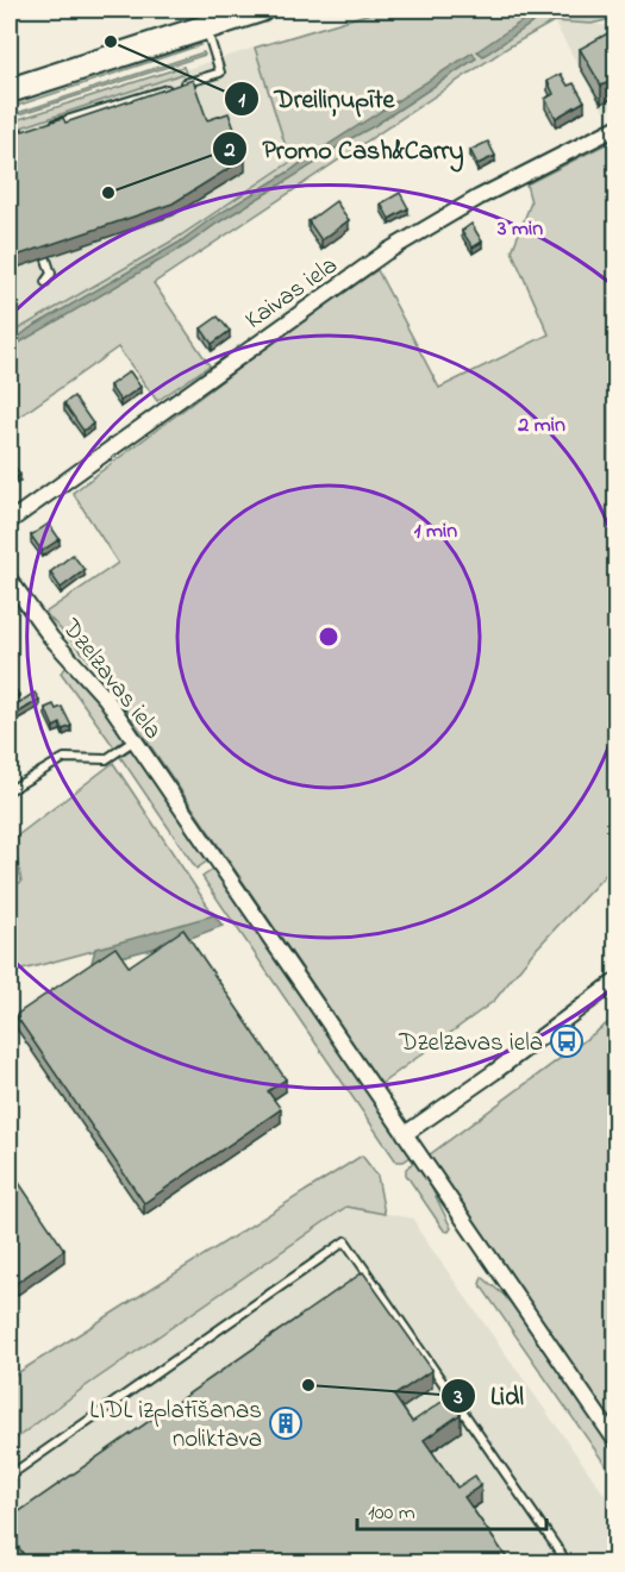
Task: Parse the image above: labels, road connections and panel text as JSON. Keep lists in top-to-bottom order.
{
  "streets": {
    "street": ["Kaivas iela", "Dzelzavas iela"]
  },
  "places": {
    "other": ["Dreiliņupīte", "Promo Cash&Carry", "Lidl"],
    "bus stop": ["Dzelzavas iela"],
    "building": ["LIDL izplatīšanas noliktava"]
  },
  "scale_bar": "100 m",
  "rings": ["3 min", "2 min", "1 min"]
}
